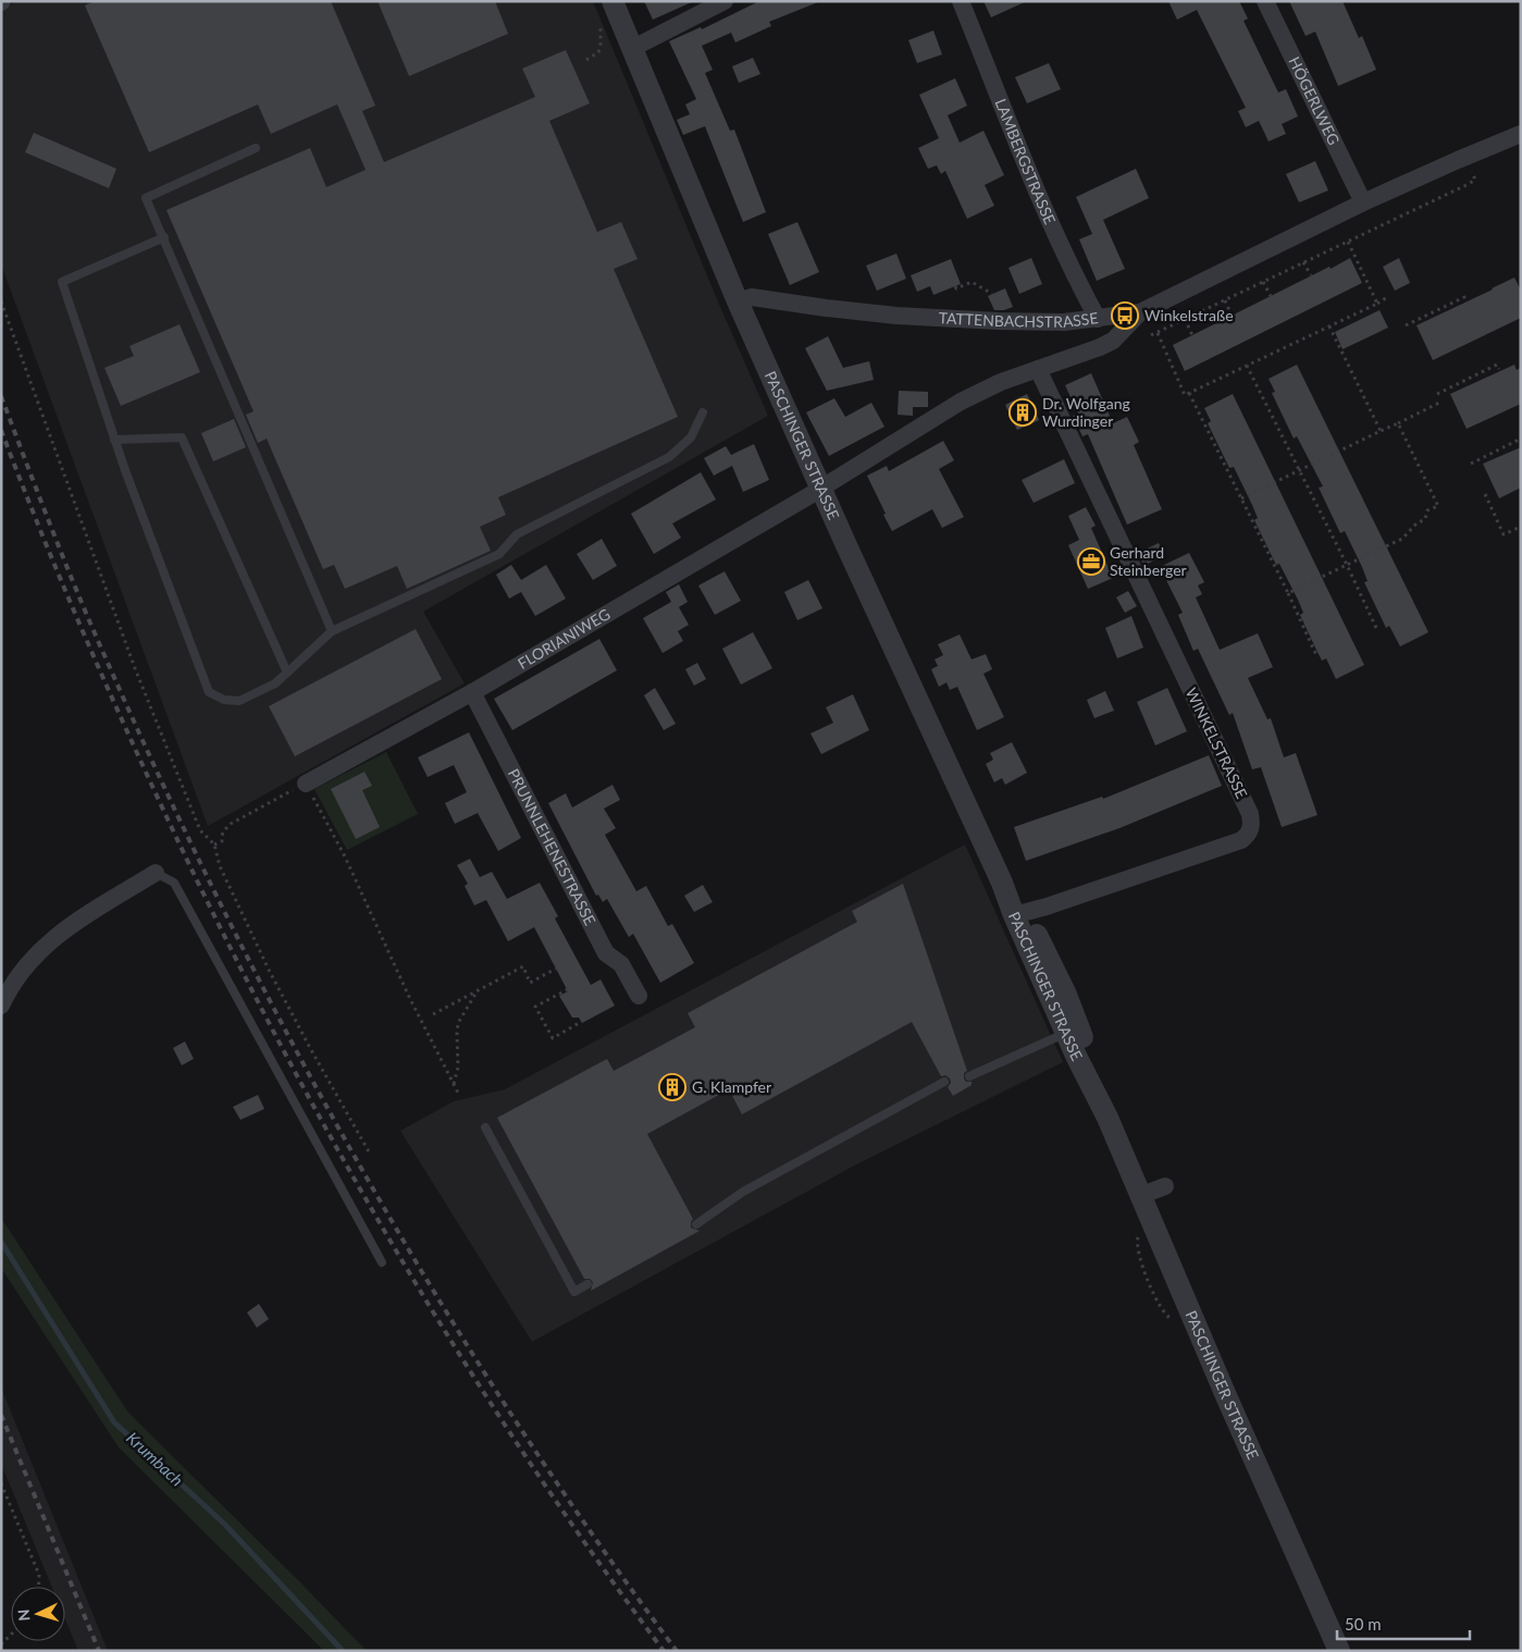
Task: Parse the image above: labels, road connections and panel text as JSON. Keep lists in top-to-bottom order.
{
  "streets": {
    "street": [
      "HÖGERLWEG",
      "LAMBERGSTRASSE",
      "TATTENBACHSTRASSE",
      "PASCHINGER STRASSE",
      "FLORIANIWEG",
      "WINKELSTRASSE",
      "PRUNNLEHENESTRASSE"
    ]
  },
  "crossings": [
    ["HÖGERLWEG", "TATTENBACHSTRASSE"],
    ["LAMBERGSTRASSE", "TATTENBACHSTRASSE"],
    ["TATTENBACHSTRASSE", "PASCHINGER STRASSE"],
    ["PASCHINGER STRASSE", "FLORIANIWEG"],
    ["PASCHINGER STRASSE", "WINKELSTRASSE"],
    ["FLORIANIWEG", "PRUNNLEHENESTRASSE"]
  ],
  "water": ["Krumbach"],
  "places": {
    "bus stop": ["Winkelstraße"],
    "building": ["Dr. Wolfgang Wurdinger", "G. Klampfer"],
    "office": ["Gerhard Steinberger"]
  },
  "scale_bar": "50 m",
  "north": "left"
}
